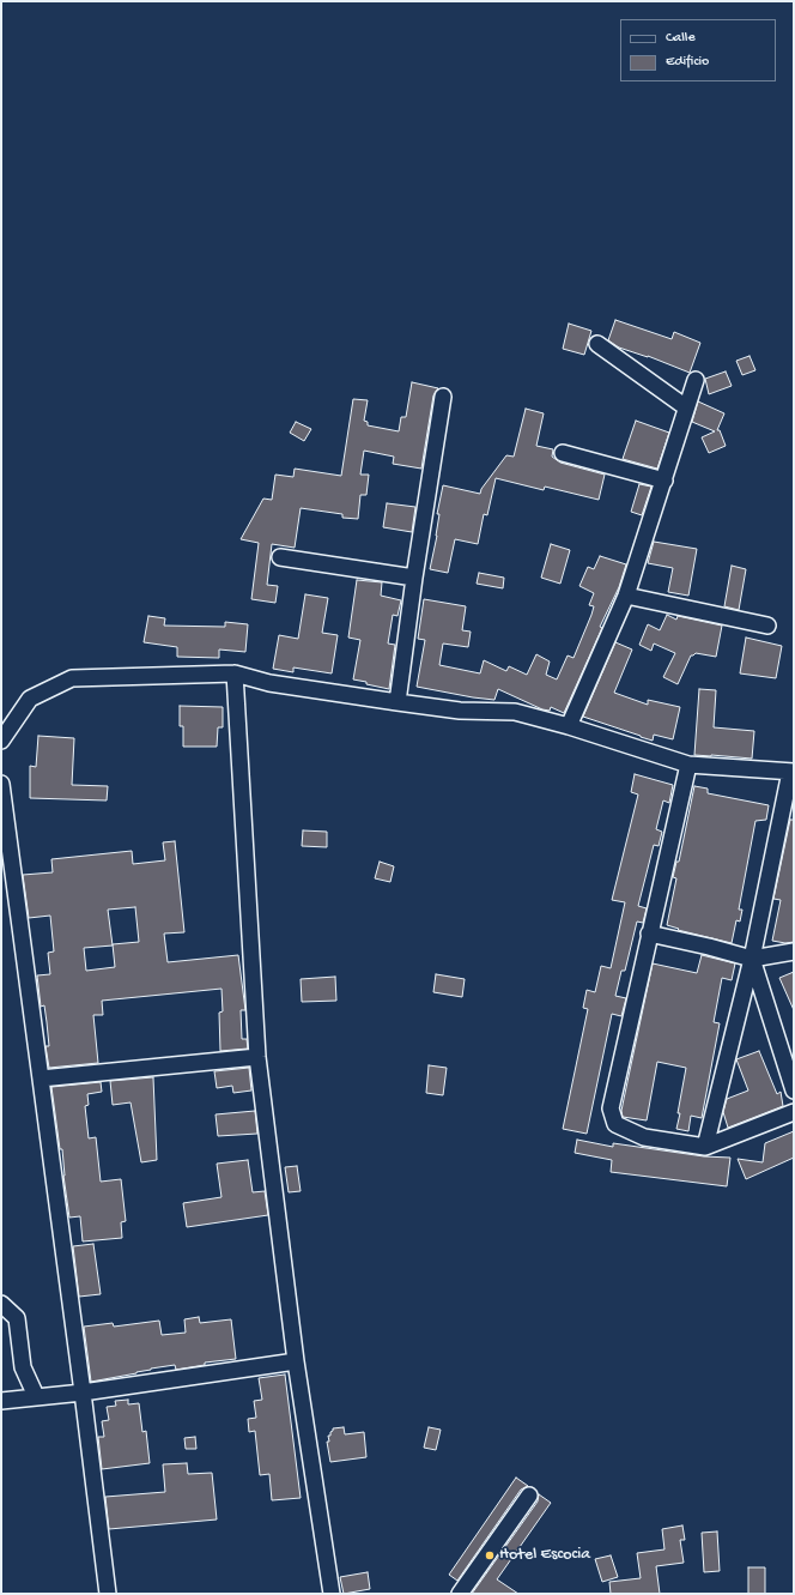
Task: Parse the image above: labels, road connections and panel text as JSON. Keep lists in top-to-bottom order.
{
  "places": ["Hotel Escocia"],
  "legend": ["Calle", "Edificio"]
}
